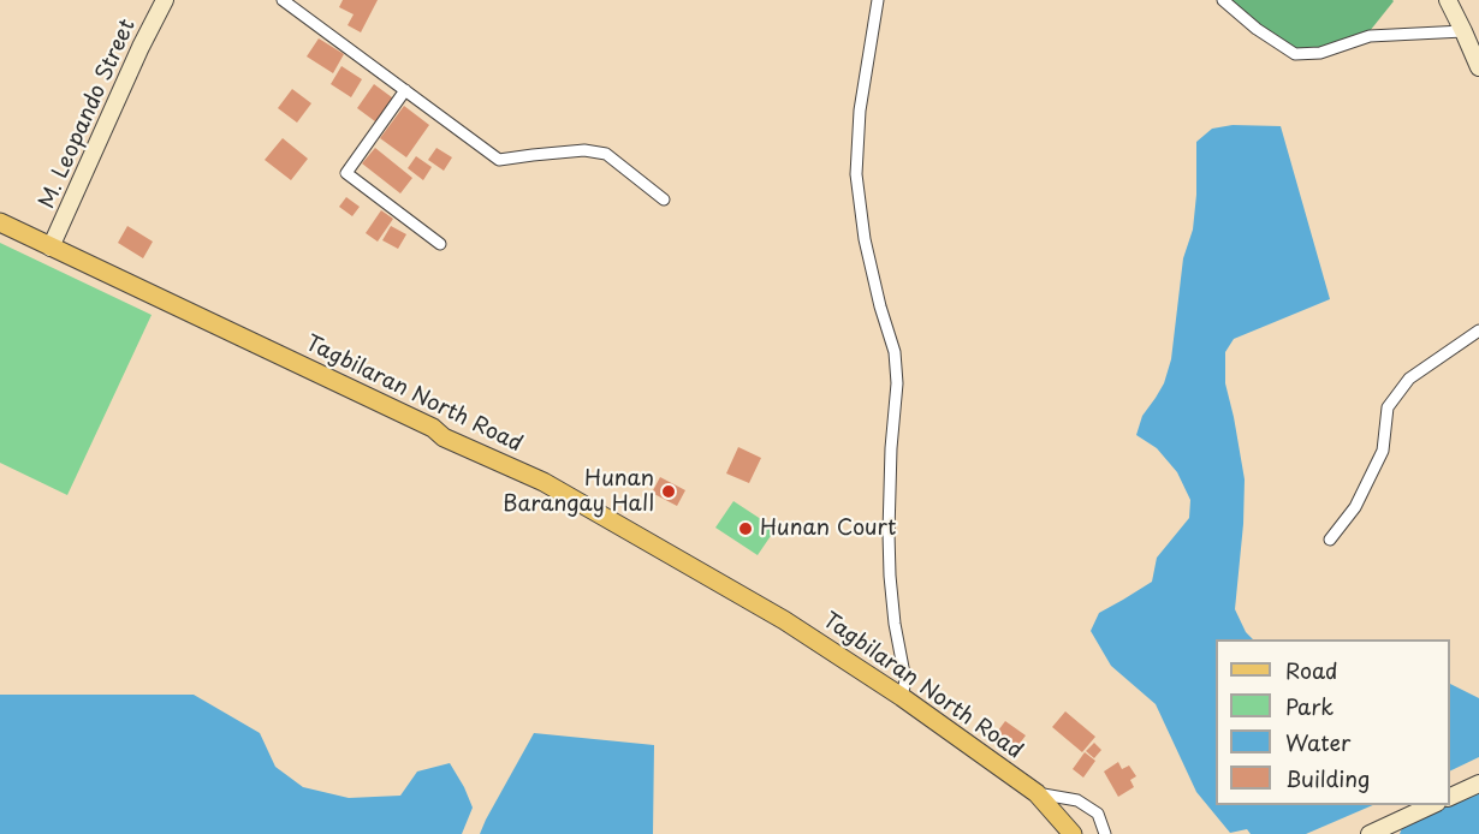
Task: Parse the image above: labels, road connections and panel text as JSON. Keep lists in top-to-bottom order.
{
  "streets": {
    "main road": ["Tagbilaran North Road"],
    "street": ["M. Leopando Street"]
  },
  "crossings": [
    ["M. Leopando Street", "Tagbilaran North Road"]
  ],
  "places": ["Hunan Barangay Hall", "Hunan Court"],
  "legend": [
    "Road",
    "Park",
    "Water",
    "Building"
  ]
}
